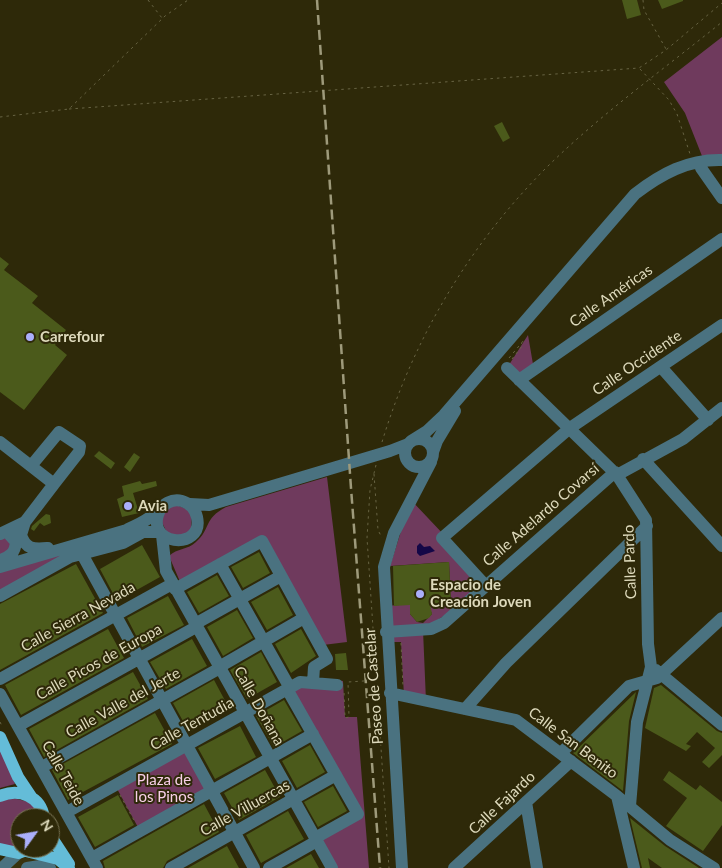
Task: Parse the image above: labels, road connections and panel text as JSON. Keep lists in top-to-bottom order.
{
  "streets": {
    "street": [
      "Calle Américas",
      "Calle Occidente",
      "Calle Adelardo Covarsí",
      "Calle Pardo",
      "Calle Sierra Nevada",
      "Calle Picos de Europa",
      "Paseo de Castelar",
      "Calle Valle del Jerte",
      "Calle Doñana",
      "Calle Tentudia",
      "Calle San Benito",
      "Calle Teide",
      "Calle Fajardo",
      "Calle Villuercas"
    ]
  },
  "crossings": [
    ["Calle Américas", "Calle Pardo"],
    ["Calle Occidente", "Calle Adelardo Covarsí"],
    ["Calle Occidente", "Calle Pardo"],
    ["Calle Adelardo Covarsí", "Calle Pardo"],
    ["Calle Adelardo Covarsí", "Paseo de Castelar"],
    ["Calle Pardo", "Calle San Benito"],
    ["Calle Pardo", "Calle Fajardo"],
    ["Calle Sierra Nevada", "Calle Picos de Europa"],
    ["Calle Sierra Nevada", "Calle Doñana"],
    ["Calle Picos de Europa", "Calle Doñana"],
    ["Calle Picos de Europa", "Calle Teide"],
    ["Paseo de Castelar", "Calle San Benito"],
    ["Calle Valle del Jerte", "Calle Doñana"],
    ["Calle Valle del Jerte", "Calle Teide"],
    ["Calle Doñana", "Calle Tentudia"],
    ["Calle Doñana", "Calle Villuercas"],
    ["Calle Tentudia", "Calle Teide"],
    ["Calle San Benito", "Calle Fajardo"]
  ],
  "parks": ["Plaza de los Pinos"],
  "places": ["Carrefour", "Avia", "Espacio de Creación Joven"],
  "north": "top right"
}
